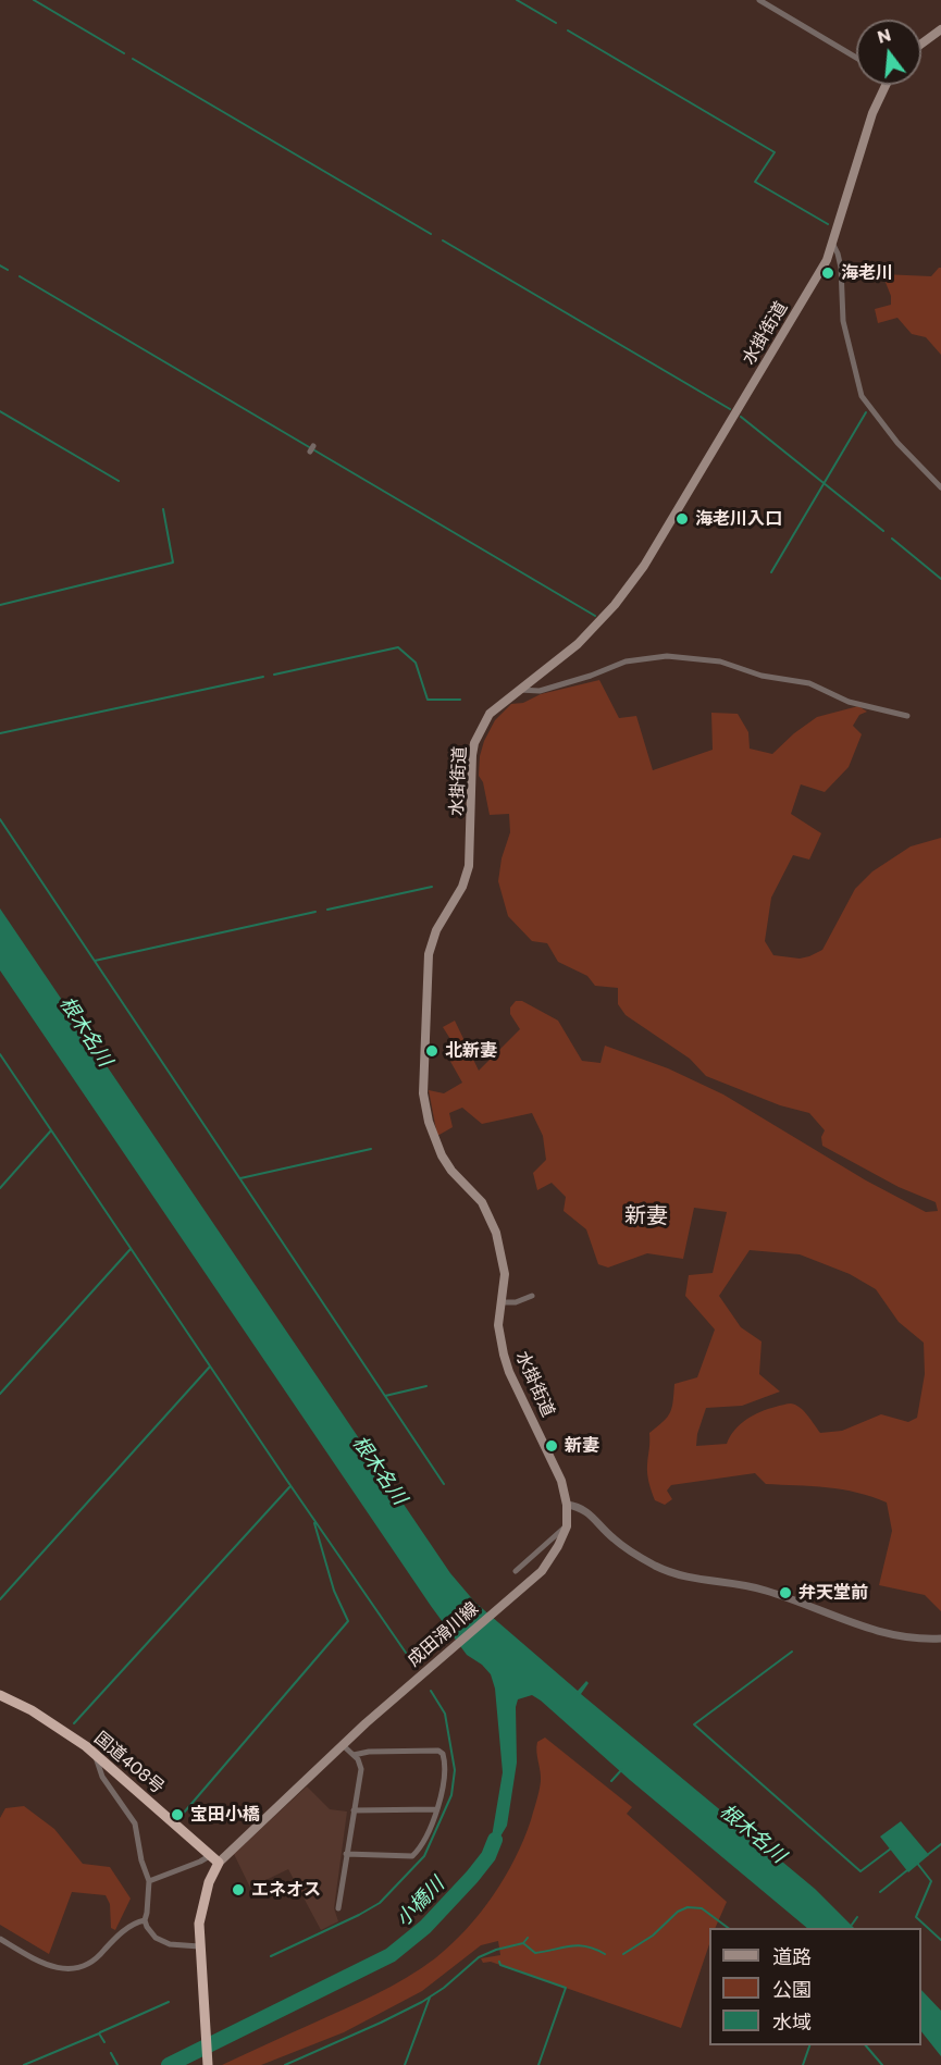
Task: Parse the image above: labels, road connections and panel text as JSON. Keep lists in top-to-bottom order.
{
  "streets": {
    "highway": ["国道408号"],
    "main road": ["水掛街道", "成田滑川線"]
  },
  "crossings": [
    ["水掛街道", "成田滑川線"]
  ],
  "districts": ["新妻"],
  "water": ["根木名川", "小橋川"],
  "places": [
    "海老川",
    "海老川入口",
    "北新妻",
    "新妻",
    "弁天堂前",
    "宝田小橋",
    "エネオス"
  ],
  "legend": ["道路", "公園", "水域"],
  "north": "top"
}
